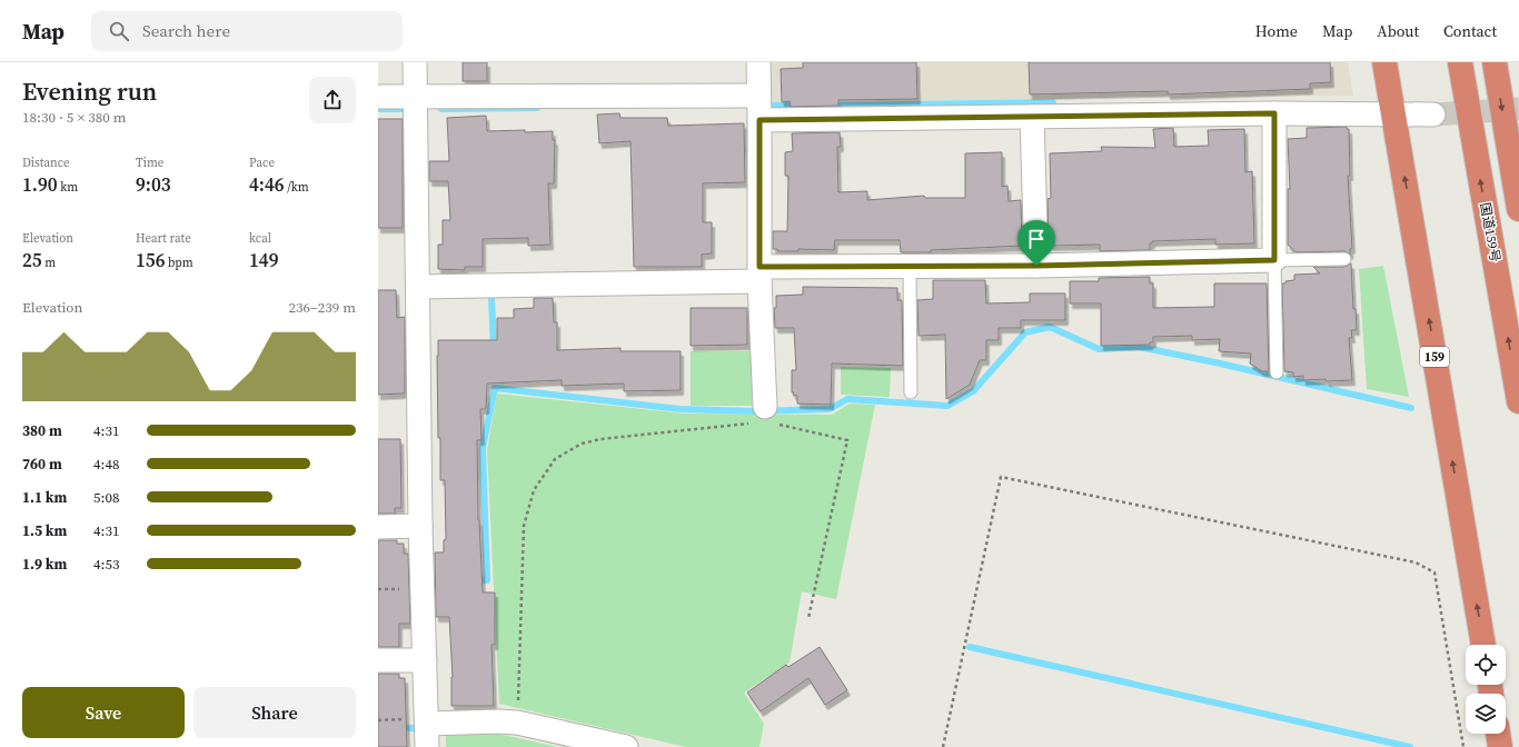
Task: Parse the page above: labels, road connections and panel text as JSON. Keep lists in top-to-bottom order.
{
  "streets": {
    "highway": ["国道159号", "159"]
  },
  "page": {
    "header": "Map",
    "search": "Search here",
    "nav": [
      "Home",
      "Map",
      "About",
      "Contact"
    ],
    "heading": ["Evening run", "18:30 · 5 × 380 m"],
    "stats": [
      ["Distance", "1.90 km"],
      ["Time", "9:03"],
      ["Pace", "4:46 /km"],
      ["Elevation", "25 m"],
      ["Heart rate", "156 bpm"],
      ["kcal", "149"]
    ],
    "chart": ["Elevation", "236–239 m"],
    "list": [
      {
        "name": "380 m",
        "note": "4:31"
      },
      {
        "name": "760 m",
        "note": "4:48"
      },
      {
        "name": "1.1 km",
        "note": "5:08"
      },
      {
        "name": "1.5 km",
        "note": "4:31"
      },
      {
        "name": "1.9 km",
        "note": "4:53"
      }
    ],
    "buttons": ["Save", "Share"]
  }
}
